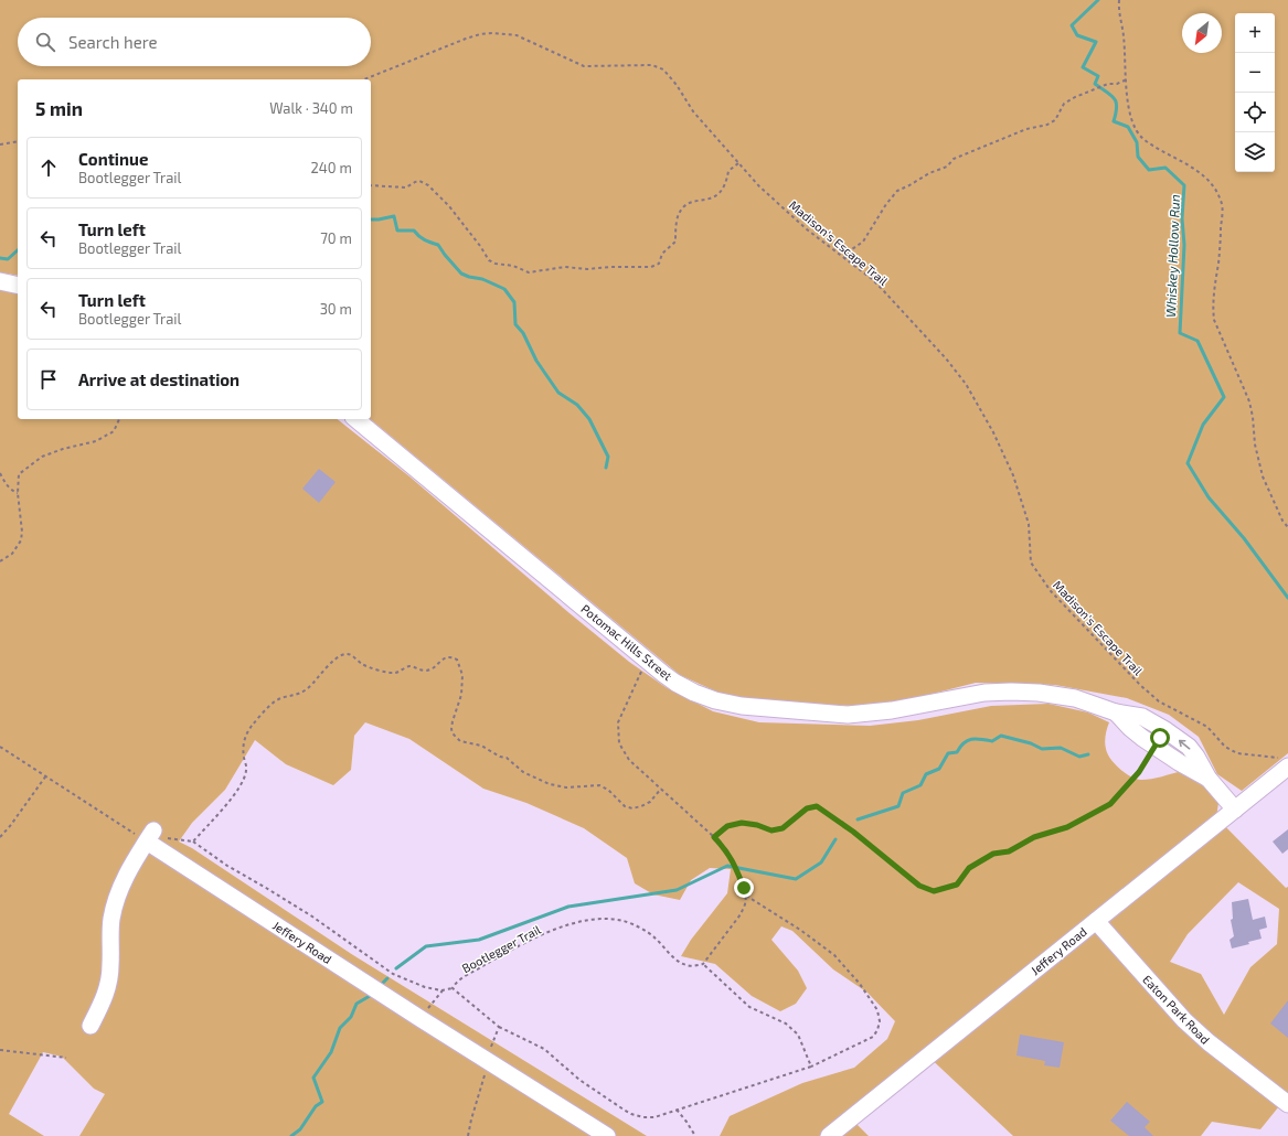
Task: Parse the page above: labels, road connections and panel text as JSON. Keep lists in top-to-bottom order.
{
  "streets": {
    "street": ["Potomac Hills Street", "Jeffery Road", "Eaton Park Road"],
    "path": ["Madison's Escape Trail", "Bootlegger Trail"]
  },
  "crossings": [
    ["Madison's Escape Trail", "Jeffery Road"],
    ["Potomac Hills Street", "Jeffery Road"],
    ["Jeffery Road", "Eaton Park Road"]
  ],
  "water": ["Whiskey Hollow Run"],
  "north": "bottom left",
  "page": {
    "map_buttons": ["+", "−"],
    "search": "Search here",
    "heading": ["5 min", "Walk · 340 m"],
    "list": [
      ["Continue", "Bootlegger Trail", "240 m"],
      ["Turn left", "Bootlegger Trail", "70 m"],
      ["Turn left", "Bootlegger Trail", "30 m"],
      "Arrive at destination"
    ]
  }
}
